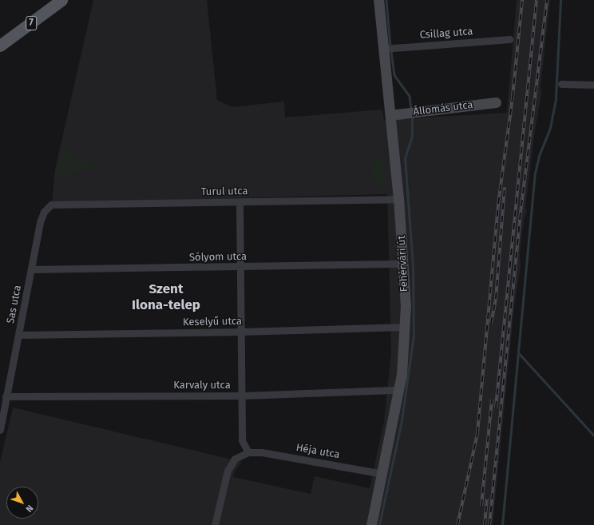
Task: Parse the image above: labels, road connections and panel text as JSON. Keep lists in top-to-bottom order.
{
  "streets": {
    "main road": ["7", "Állomás utca", "Fehérvári út"],
    "street": [
      "Csillag utca",
      "Turul utca",
      "Sólyom utca",
      "Sas utca",
      "Keselyű utca",
      "Karvaly utca",
      "Héja utca"
    ]
  },
  "crossings": [
    ["Csillag utca", "Fehérvári út"],
    ["Állomás utca", "Fehérvári út"],
    ["Turul utca", "Fehérvári út"],
    ["Turul utca", "Sas utca"],
    ["Sólyom utca", "Fehérvári út"],
    ["Sólyom utca", "Sas utca"],
    ["Fehérvári út", "Keselyű utca"],
    ["Fehérvári út", "Karvaly utca"],
    ["Fehérvári út", "Héja utca"],
    ["Sas utca", "Keselyű utca"],
    ["Sas utca", "Karvaly utca"]
  ],
  "districts": ["Szent Ilona-telep"],
  "north": "bottom right"
}
